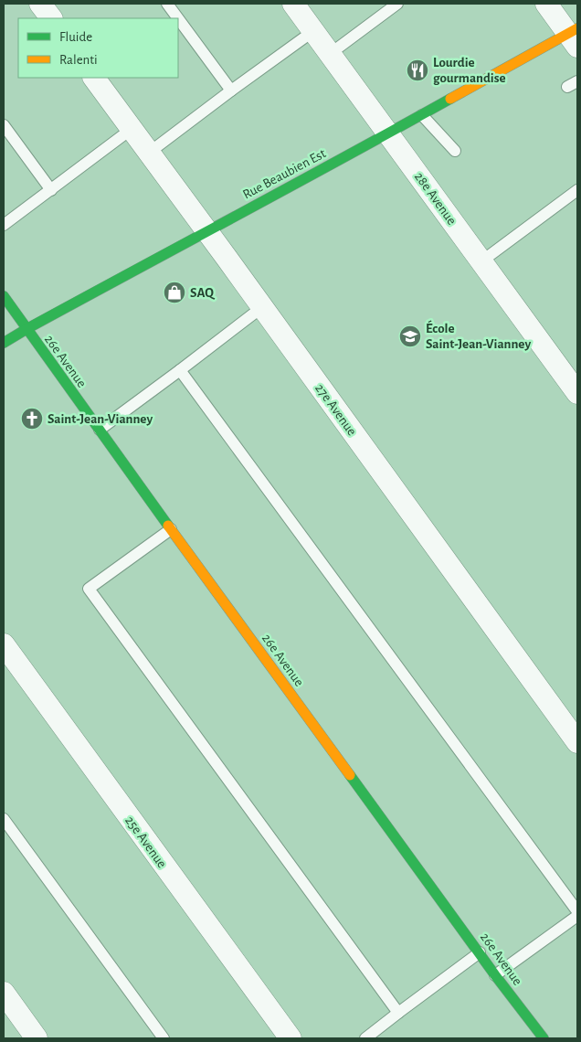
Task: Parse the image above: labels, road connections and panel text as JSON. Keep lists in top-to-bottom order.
{
  "streets": {
    "street": [
      "Rue Beaubien Est",
      "28e Avenue",
      "26e Avenue",
      "27e Avenue",
      "25e Avenue"
    ]
  },
  "crossings": [
    ["Rue Beaubien Est", "28e Avenue"],
    ["Rue Beaubien Est", "26e Avenue"],
    ["Rue Beaubien Est", "27e Avenue"]
  ],
  "places": {
    "restaurant": ["Lourdie gourmandise"],
    "shop": ["SAQ"],
    "school or university": ["École Saint-Jean-Vianney"],
    "church": ["Saint-Jean-Vianney"]
  },
  "legend": ["Fluide", "Ralenti"]
}
